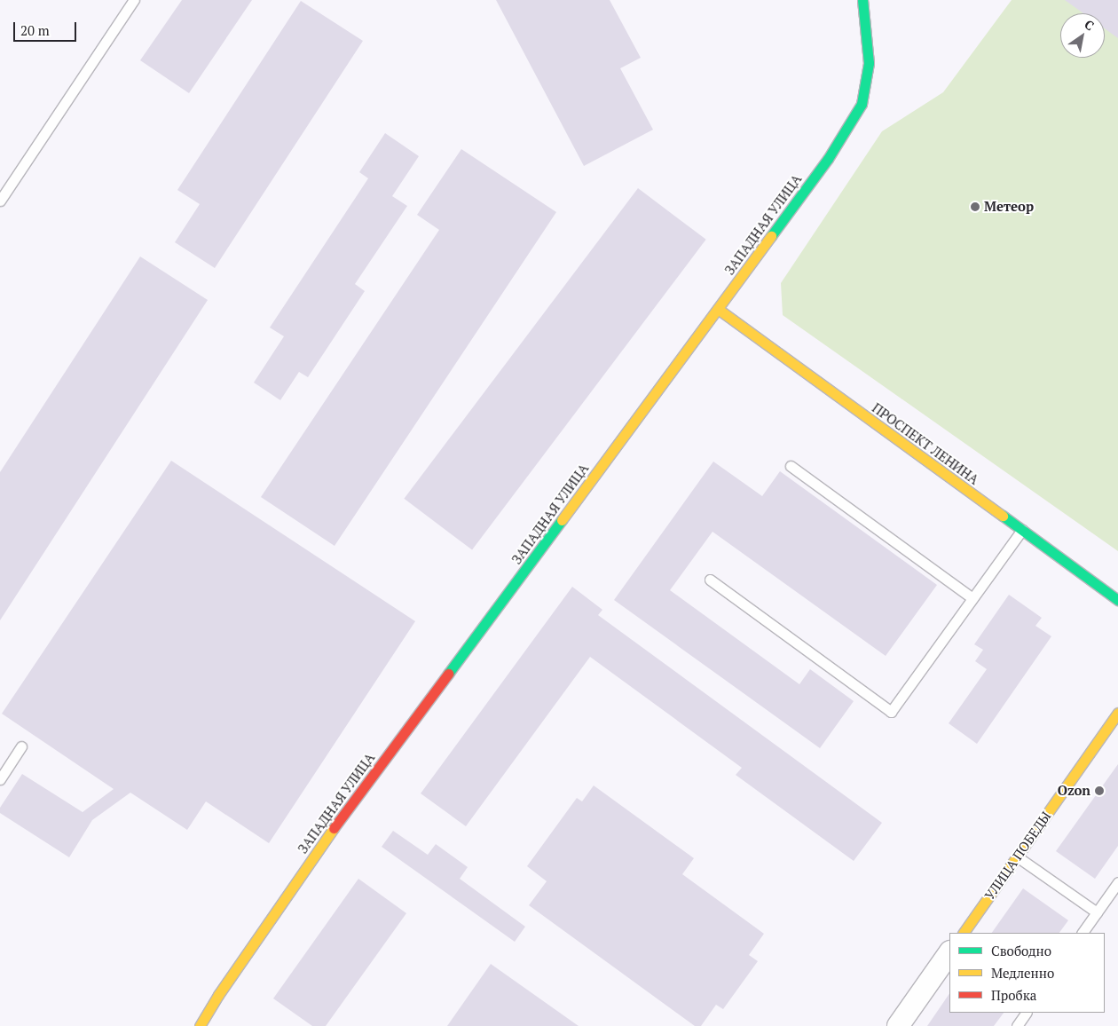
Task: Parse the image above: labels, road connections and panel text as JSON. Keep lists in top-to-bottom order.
{
  "streets": {
    "street": ["ЗАПАДНАЯ УЛИЦА", "ПРОСПЕКТ ЛЕНИНА", "УЛИЦА ПОБЕДЫ"]
  },
  "crossings": [
    ["ЗАПАДНАЯ УЛИЦА", "ПРОСПЕКТ ЛЕНИНА"]
  ],
  "places": ["Метеор", "Ozon"],
  "legend": ["Свободно", "Медленно", "Пробка"],
  "scale_bar": "20 m",
  "north": "top right"
}
